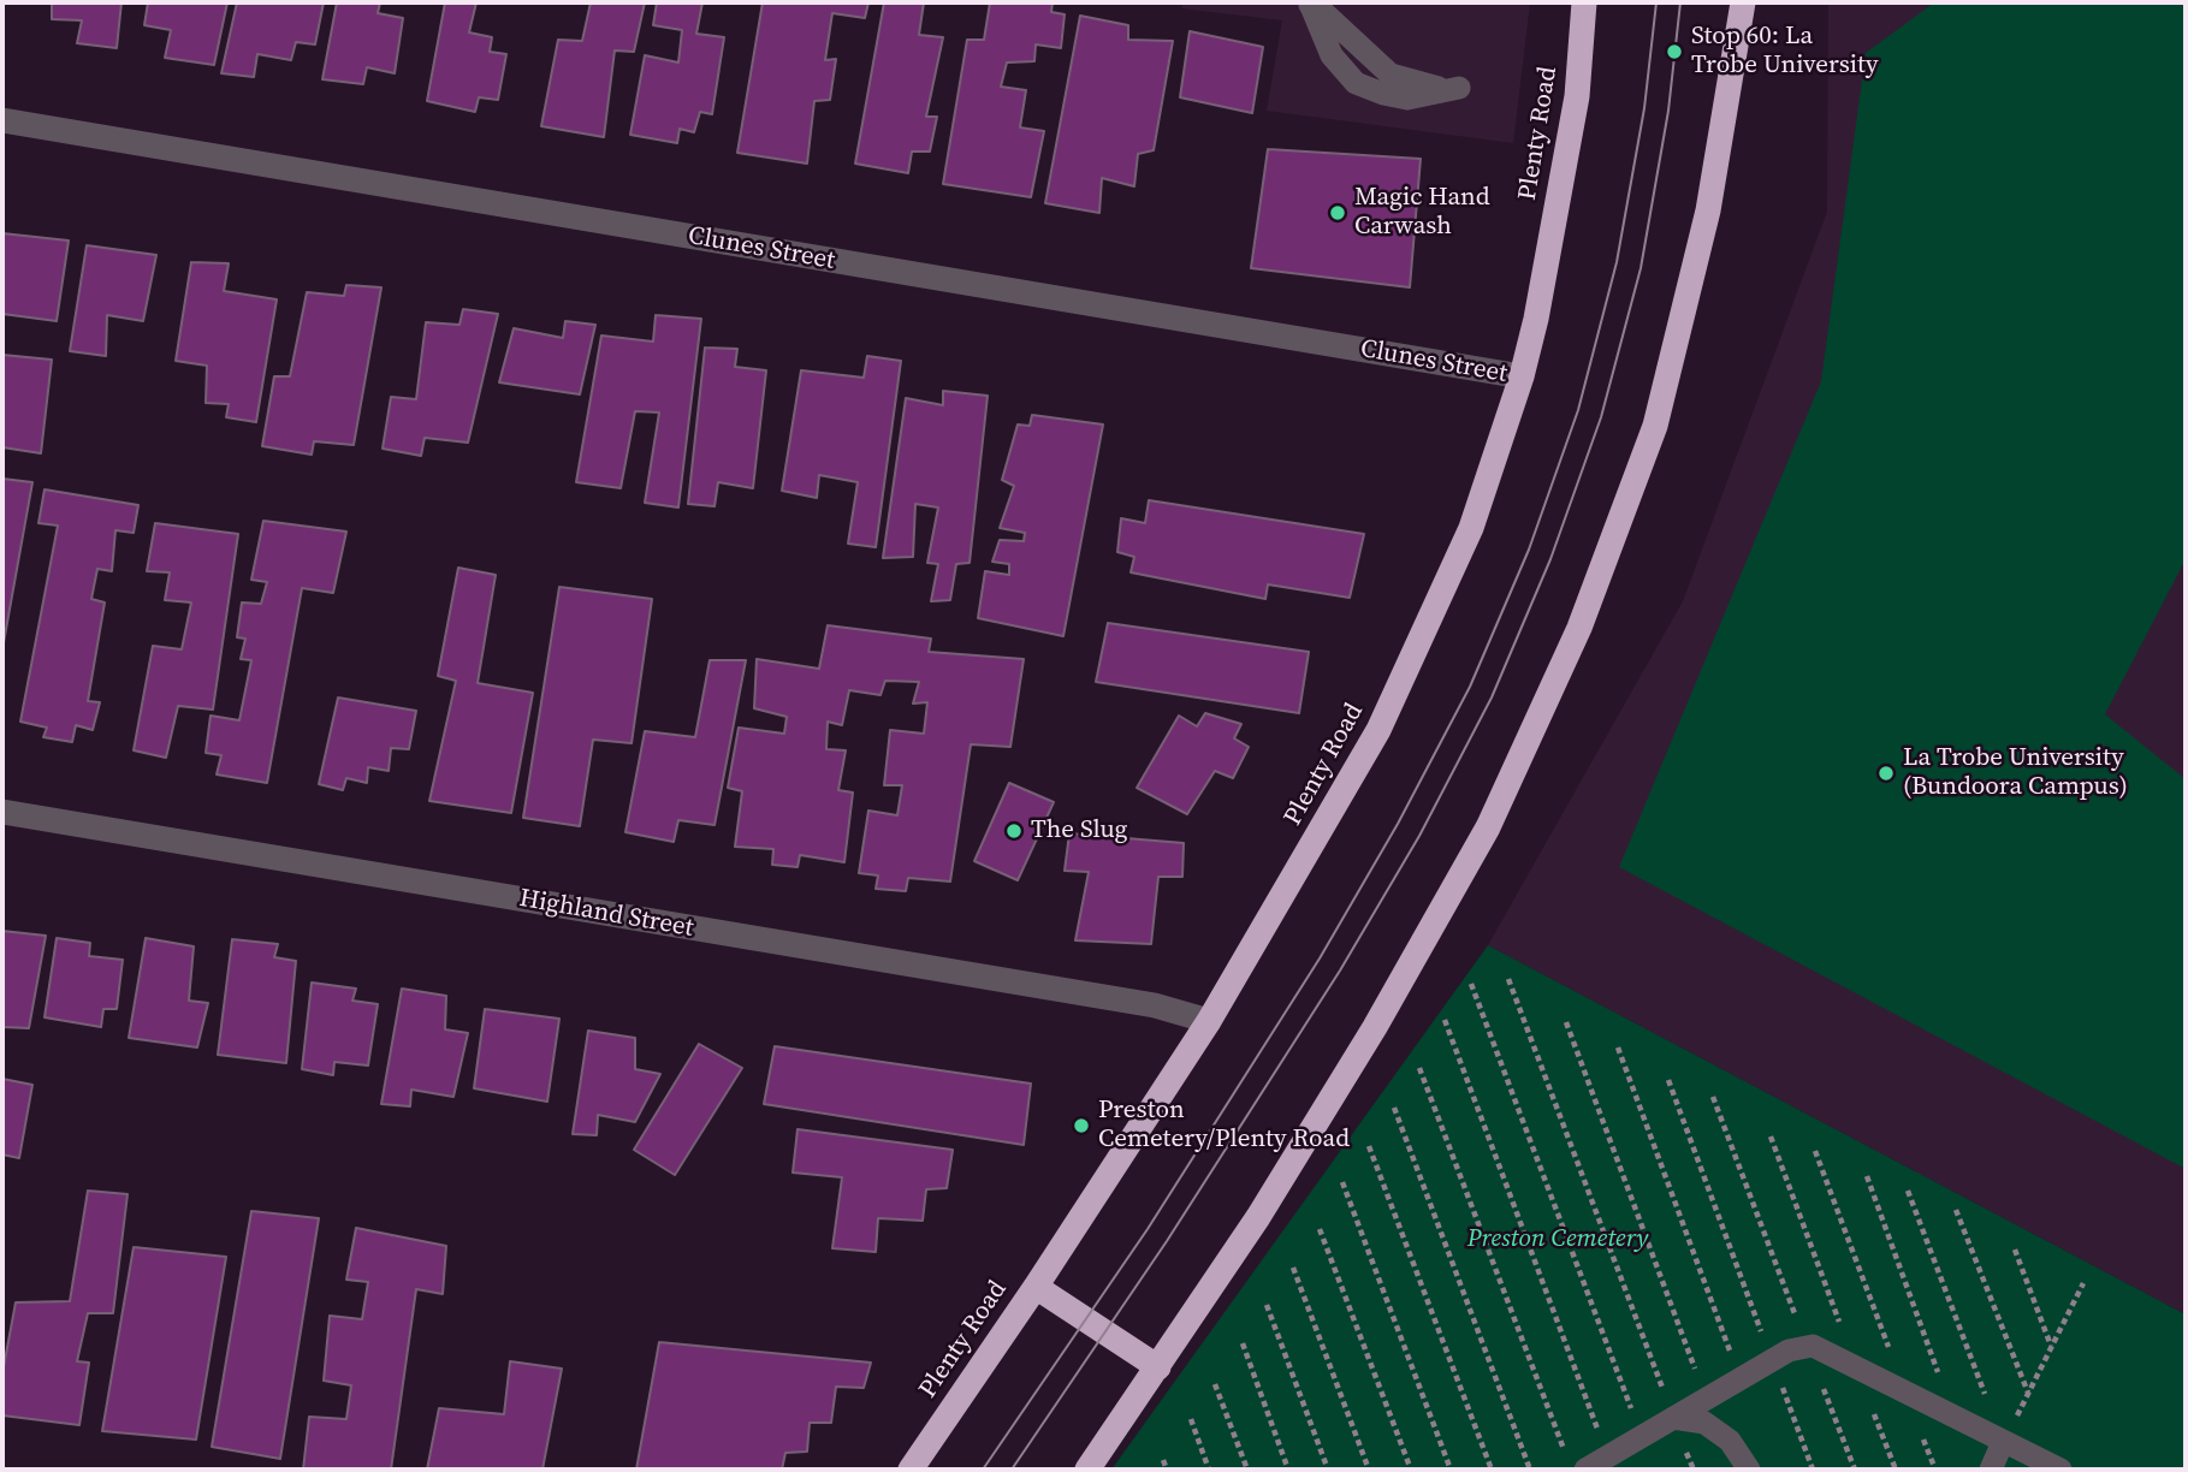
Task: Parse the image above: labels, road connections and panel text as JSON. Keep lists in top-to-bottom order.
{
  "streets": {
    "highway": ["Plenty Road"],
    "street": ["Clunes Street", "Highland Street"]
  },
  "crossings": [
    ["Plenty Road", "Clunes Street"],
    ["Plenty Road", "Highland Street"]
  ],
  "parks": ["Preston Cemetery"],
  "places": [
    "Stop 60: La Trobe University",
    "Magic Hand Carwash",
    "La Trobe University (Bundoora Campus)",
    "The Slug",
    "Preston Cemetery/Plenty Road"
  ]
}
